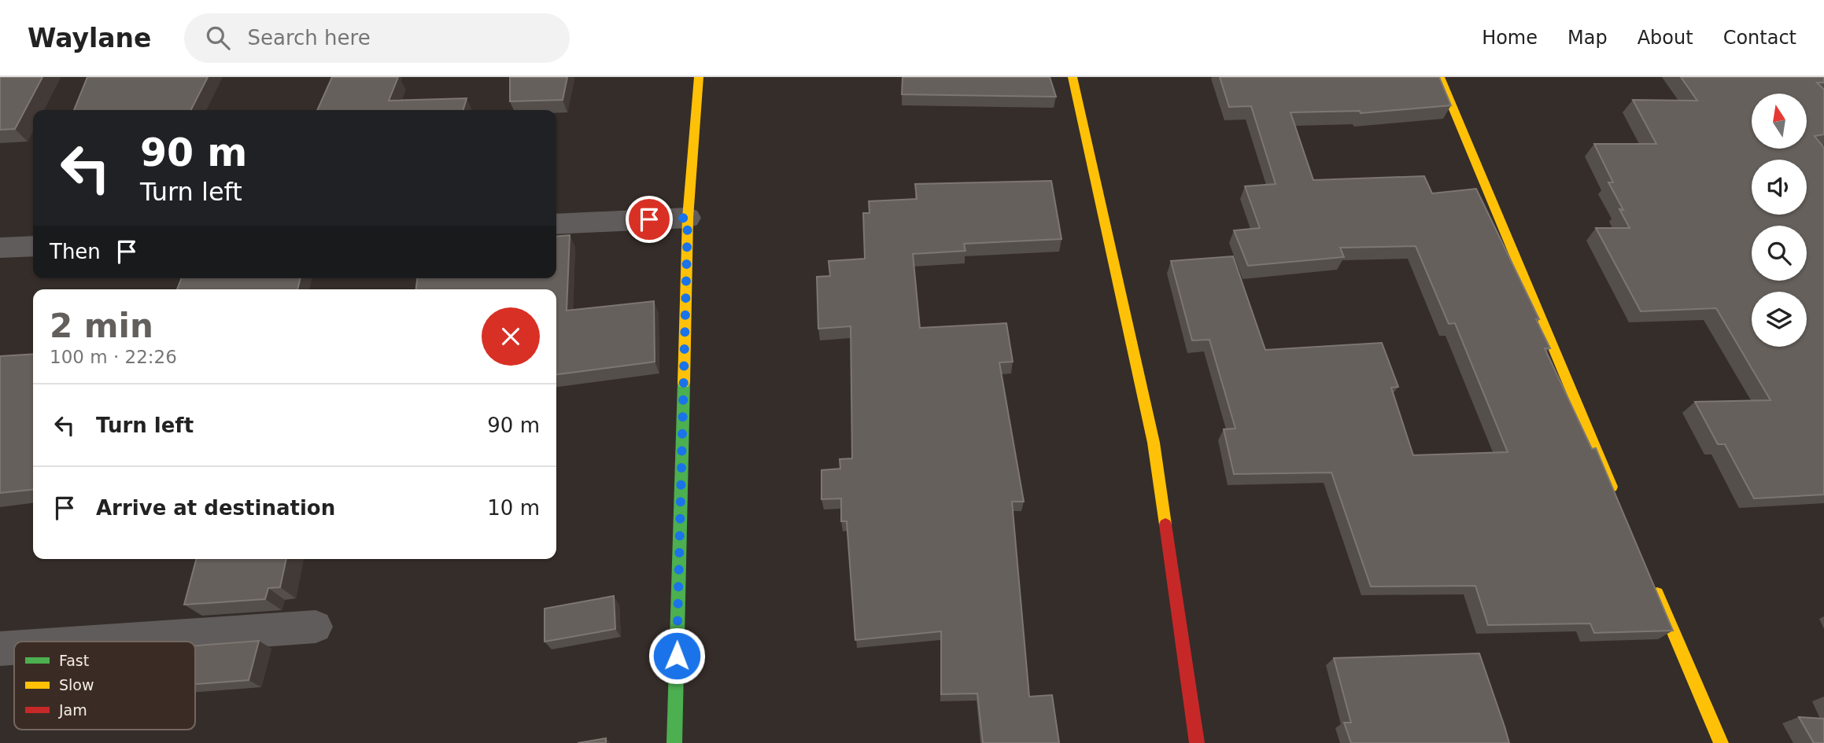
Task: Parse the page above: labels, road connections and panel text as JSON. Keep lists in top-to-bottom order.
{
  "legend": ["Fast", "Slow", "Jam"],
  "north": "top",
  "page": {
    "header": "Waylane",
    "search": "Search here",
    "nav": [
      "Home",
      "Map",
      "About",
      "Contact"
    ],
    "turn": ["90 m", "Turn left"],
    "then": "Then",
    "heading": ["2 min", "100 m · 22:26"],
    "list": [
      {
        "name": "Turn left",
        "value": "90 m"
      },
      {
        "name": "Arrive at destination",
        "value": "10 m"
      }
    ]
  }
}
